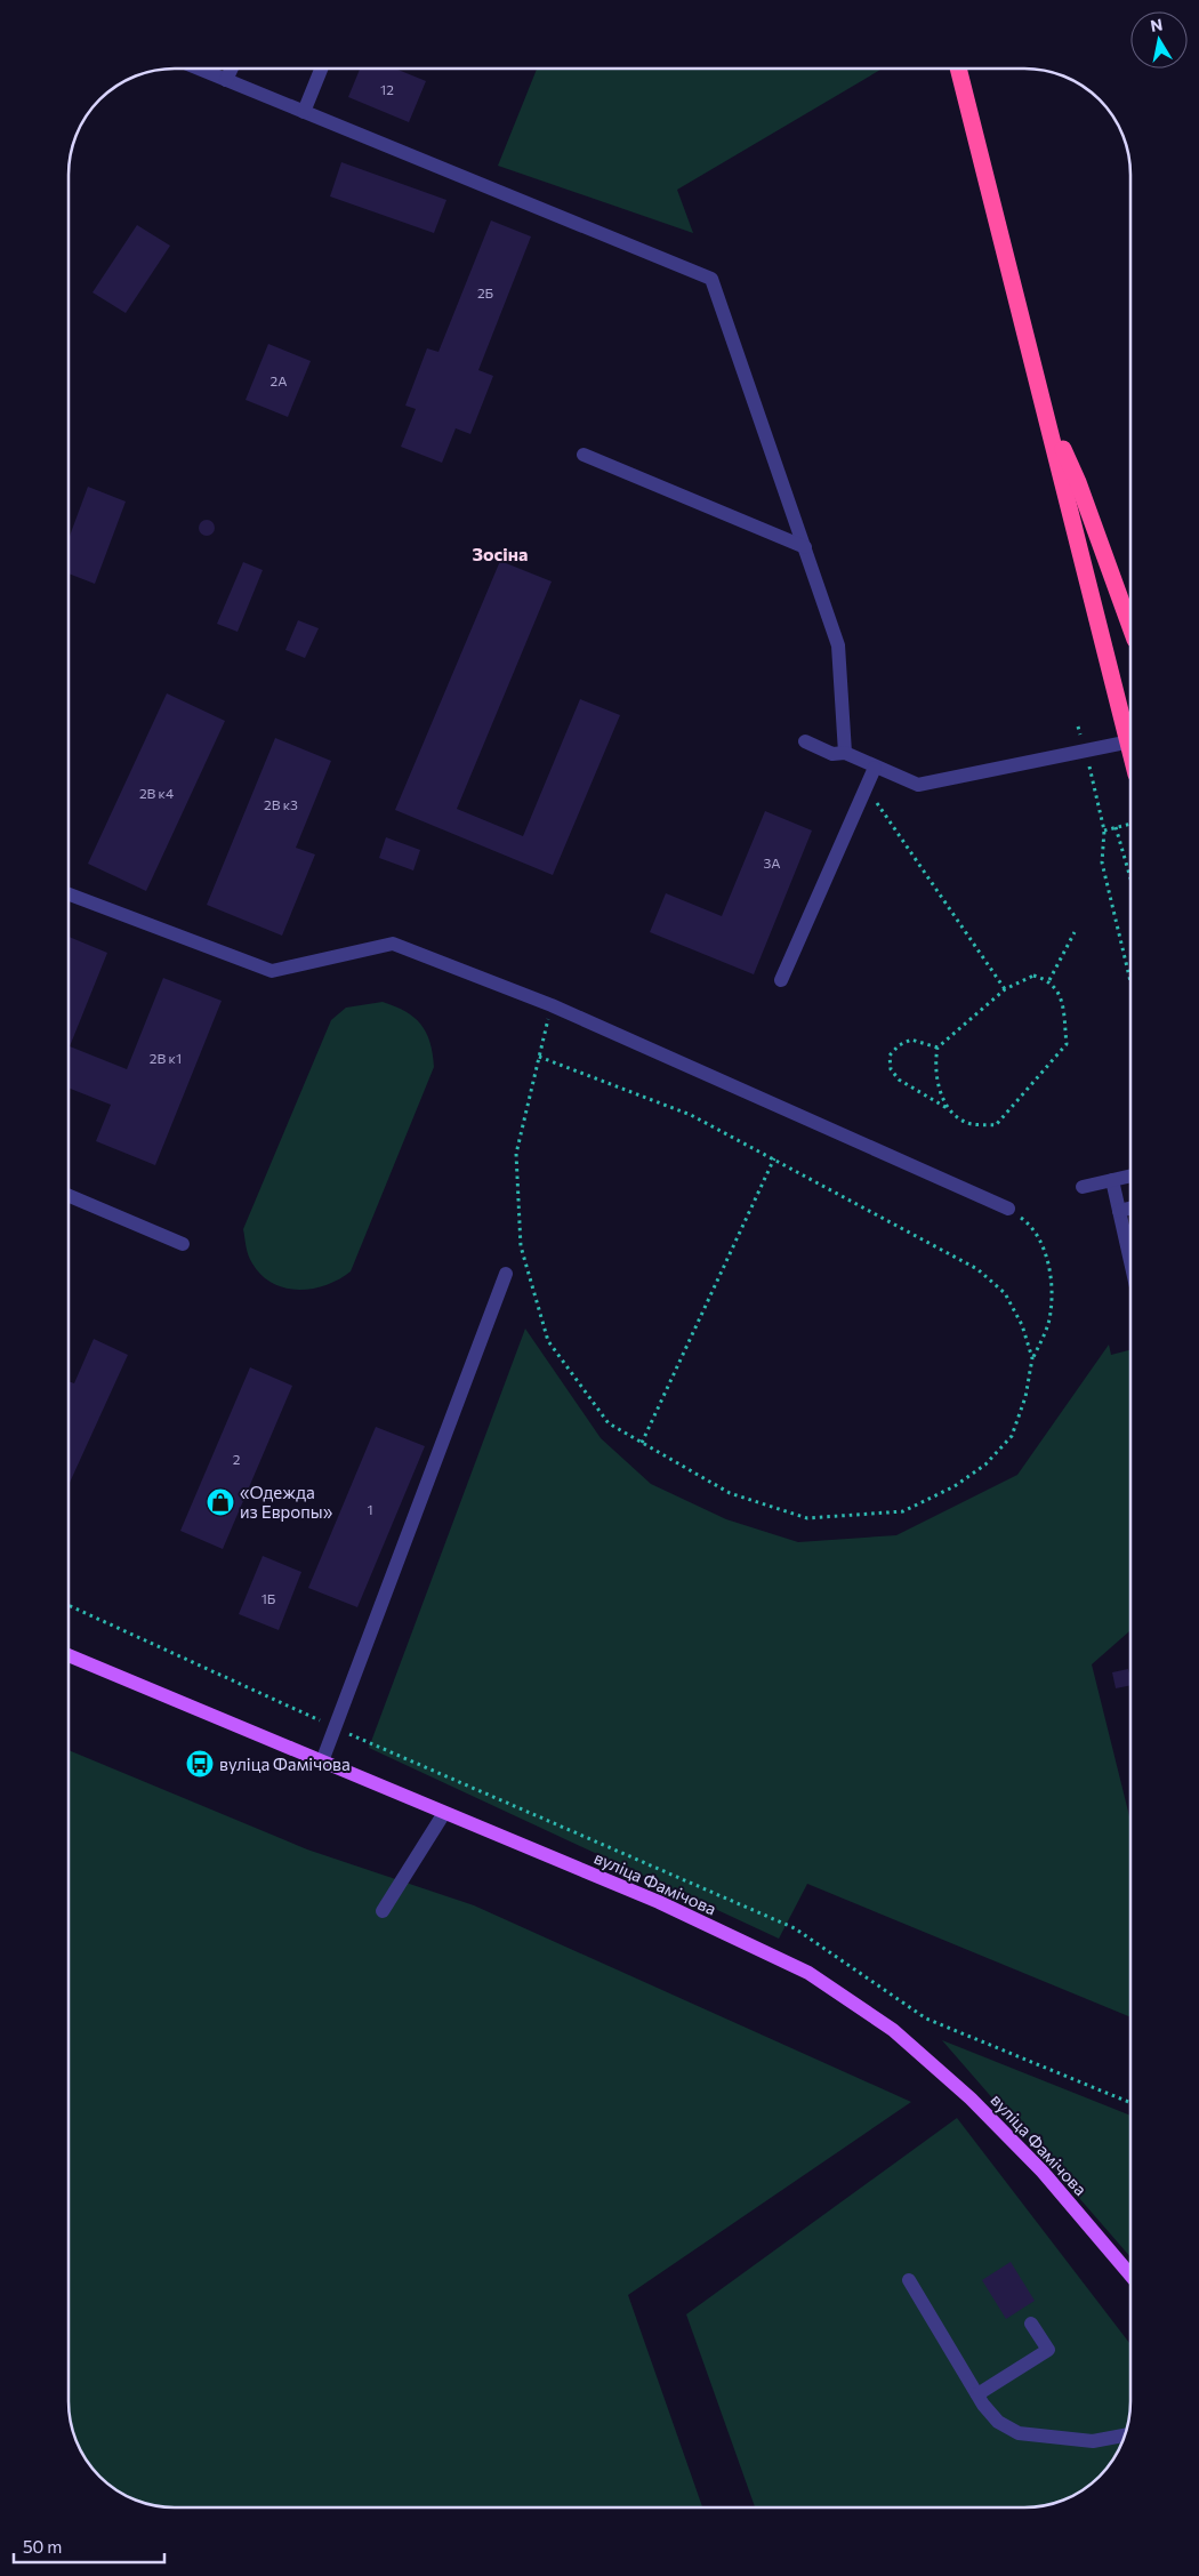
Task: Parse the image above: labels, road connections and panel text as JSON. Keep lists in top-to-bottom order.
{
  "streets": {
    "main road": ["вуліца Фамічова"]
  },
  "districts": ["Зосіна"],
  "places": {
    "shop": ["«Одежда из Европы»"],
    "bus stop": ["вуліца Фамічова"]
  },
  "house_numbers": [
    "12",
    "2Б",
    "2А",
    "2В к4",
    "2В к3",
    "3А",
    "2В к1",
    "2",
    "1",
    "1Б"
  ],
  "scale_bar": "50 m",
  "north": "top"
}
